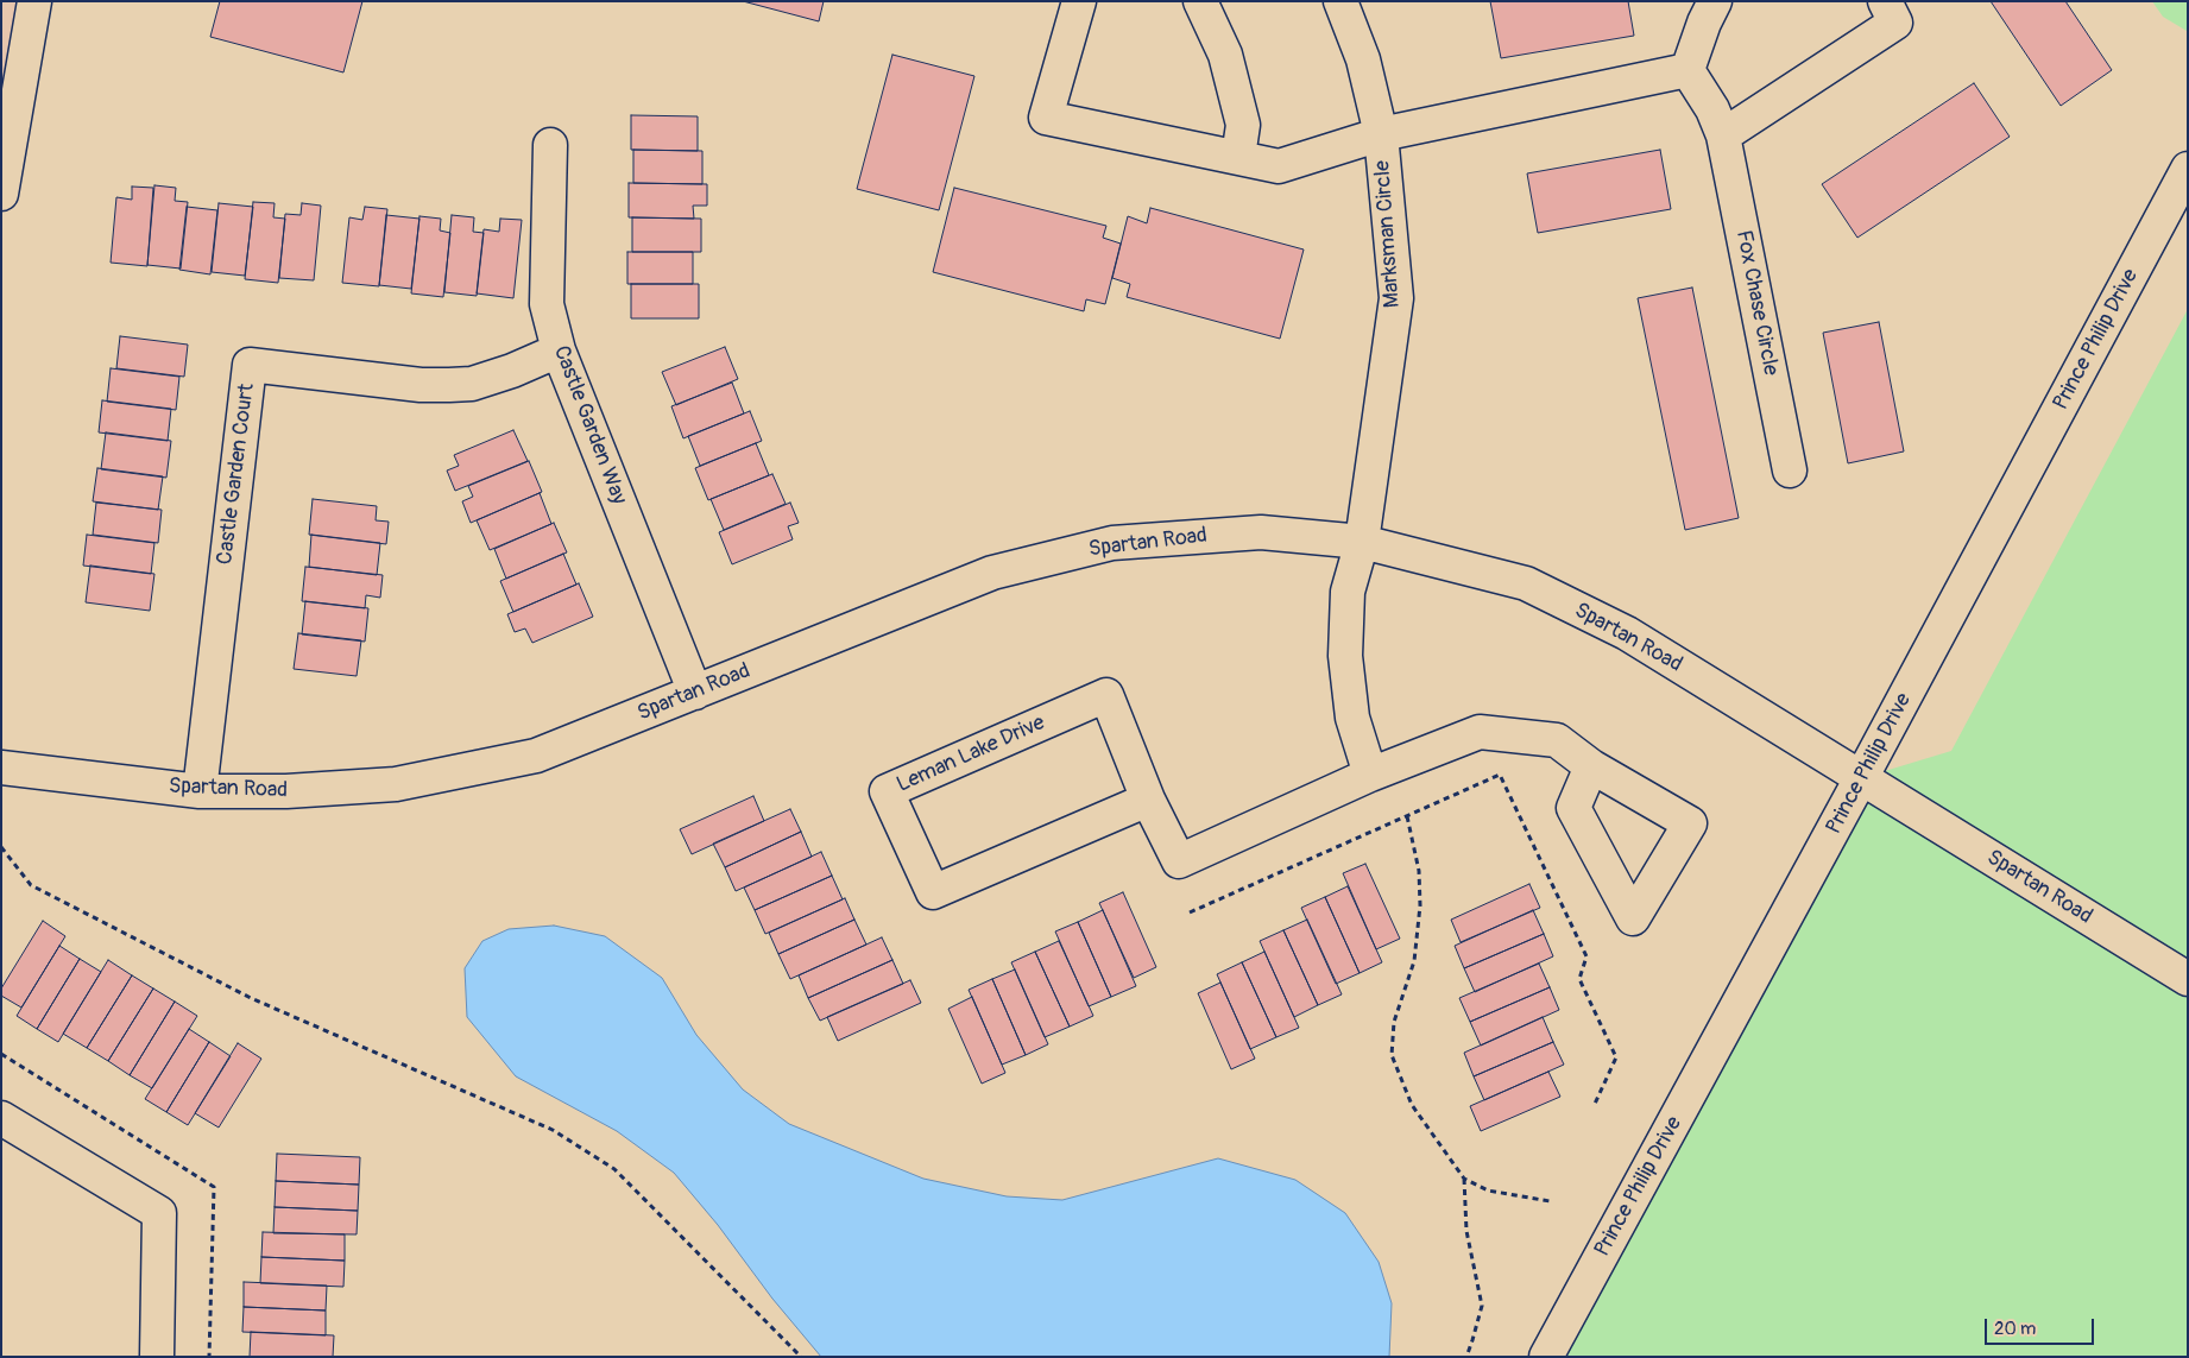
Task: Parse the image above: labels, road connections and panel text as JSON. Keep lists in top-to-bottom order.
{
  "streets": {
    "street": [
      "Marksman Circle",
      "Fox Chase Circle",
      "Prince Philip Drive",
      "Castle Garden Way",
      "Castle Garden Court",
      "Spartan Road",
      "Leman Lake Drive"
    ]
  },
  "crossings": [
    ["Marksman Circle", "Spartan Road"],
    ["Prince Philip Drive", "Spartan Road"],
    ["Castle Garden Way", "Castle Garden Court"],
    ["Castle Garden Way", "Spartan Road"],
    ["Castle Garden Court", "Spartan Road"]
  ],
  "scale_bar": "20 m"
}
